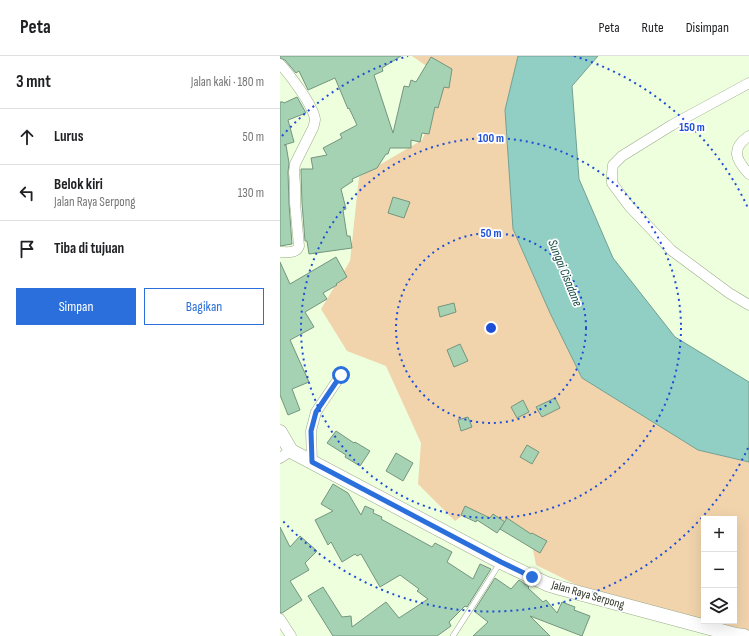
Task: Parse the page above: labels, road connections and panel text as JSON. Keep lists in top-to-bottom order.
{
  "streets": {
    "main road": ["Jalan Raya Serpong"]
  },
  "water": ["Sungai Cisadane"],
  "page": {
    "header": "Peta",
    "nav": ["Peta", "Rute", "Disimpan"],
    "heading": ["3 mnt", "Jalan kaki · 180 m"],
    "list": [
      ["Lurus", "50 m"],
      ["Belok kiri", "Jalan Raya Serpong", "130 m"],
      "Tiba di tujuan"
    ],
    "buttons": ["Simpan", "Bagikan"],
    "map_buttons": ["+", "−"]
  },
  "rings": ["150 m", "100 m", "50 m"]
}
